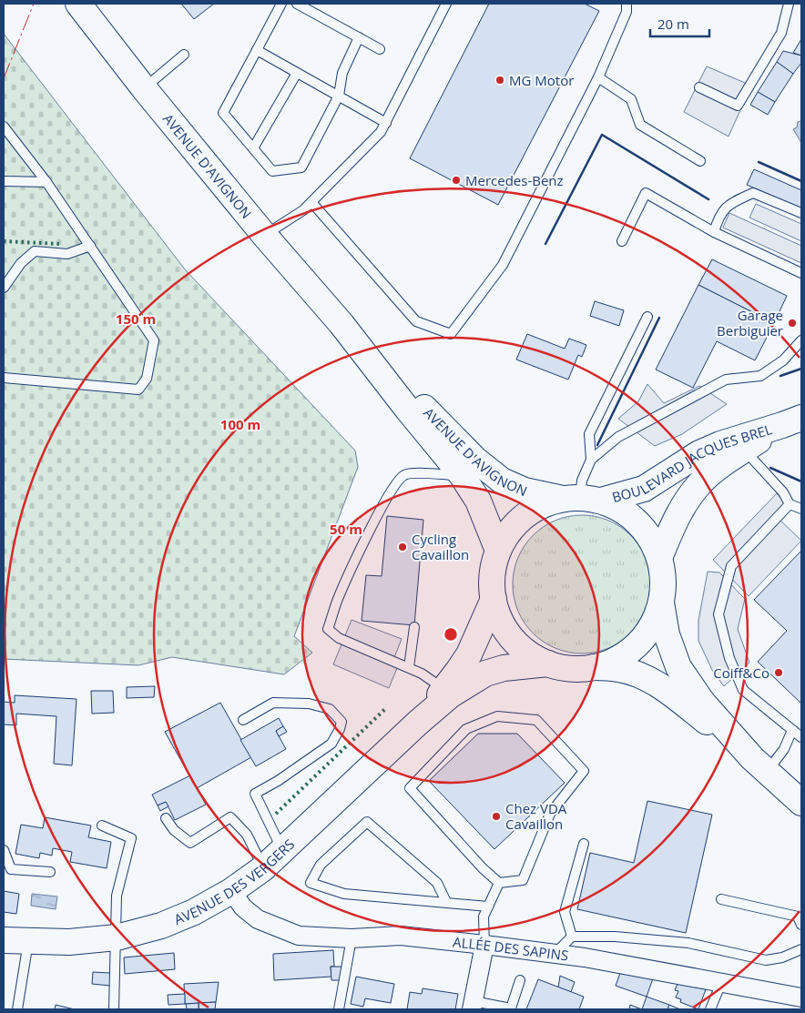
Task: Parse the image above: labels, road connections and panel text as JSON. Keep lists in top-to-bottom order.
{
  "streets": {
    "main road": ["AVENUE D'AVIGNON", "BOULEVARD JACQUES BREL", "AVENUE DES VERGERS"],
    "street": ["ALLÉE DES SAPINS"]
  },
  "crossings": [
    ["AVENUE D'AVIGNON", "BOULEVARD JACQUES BREL"],
    ["BOULEVARD JACQUES BREL", "AVENUE DES VERGERS"],
    ["AVENUE DES VERGERS", "ALLÉE DES SAPINS"]
  ],
  "places": [
    "MG Motor",
    "Mercedes-Benz",
    "Garage Berbiguier",
    "Cycling Cavaillon",
    "Coiff&Co",
    "Chez VDA Cavaillon"
  ],
  "scale_bar": "20 m",
  "rings": ["150 m", "100 m", "50 m"]
}
